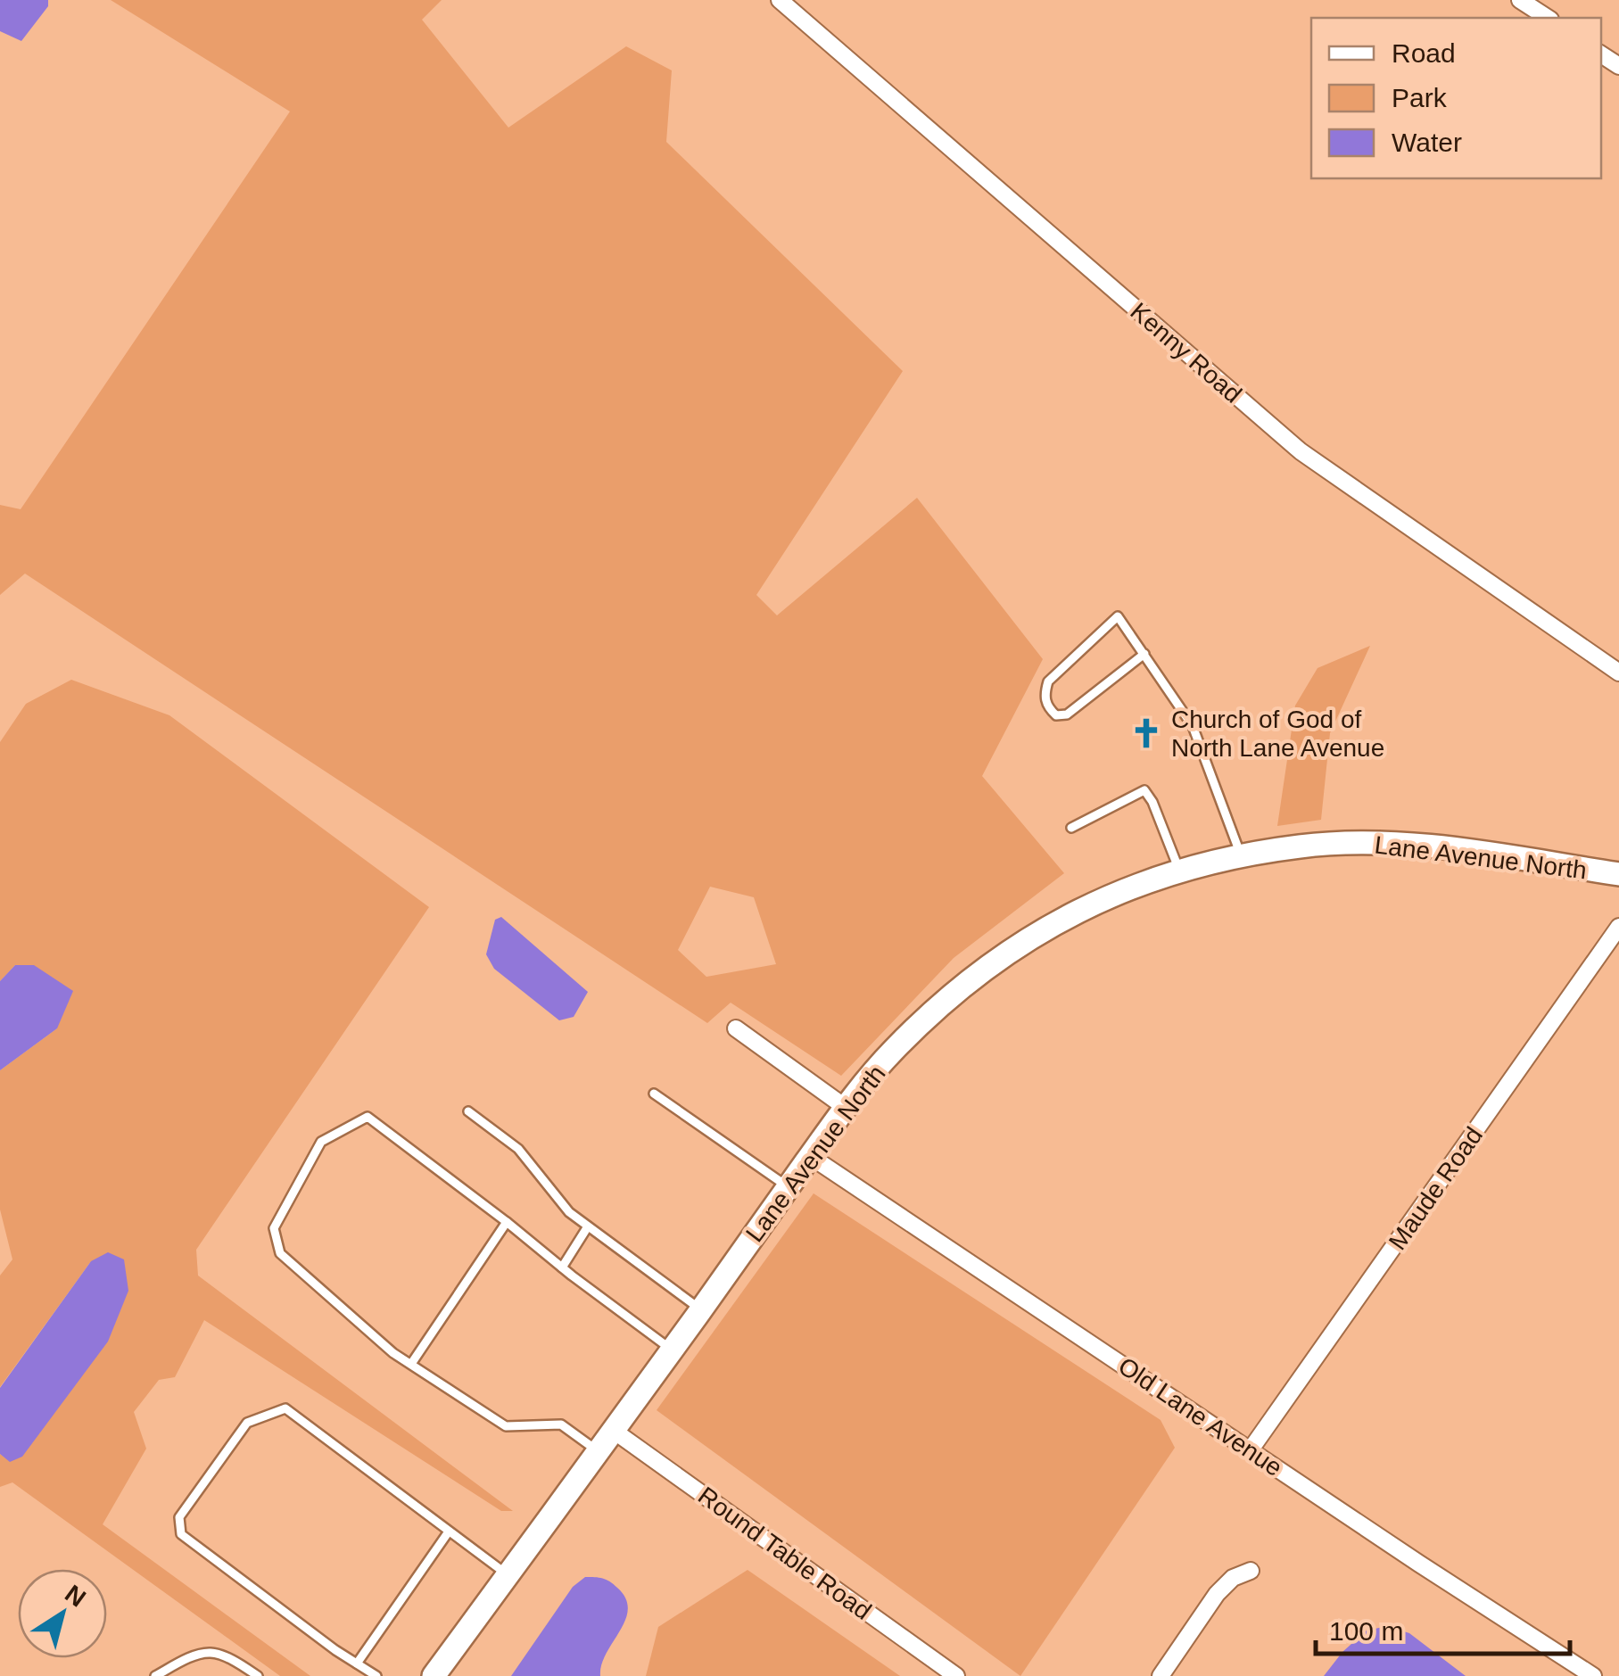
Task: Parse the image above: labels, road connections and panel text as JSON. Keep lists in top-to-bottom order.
{
  "streets": {
    "main road": ["Lane Avenue North"],
    "street": [
      "Kenny Road",
      "Maude Road",
      "Old Lane Avenue",
      "Round Table Road"
    ]
  },
  "crossings": [
    ["Lane Avenue North", "Old Lane Avenue"],
    ["Lane Avenue North", "Round Table Road"],
    ["Maude Road", "Old Lane Avenue"]
  ],
  "places": {
    "church": ["Church of God of North Lane Avenue"]
  },
  "legend": ["Road", "Park", "Water"],
  "scale_bar": "100 m",
  "north": "top right"
}
